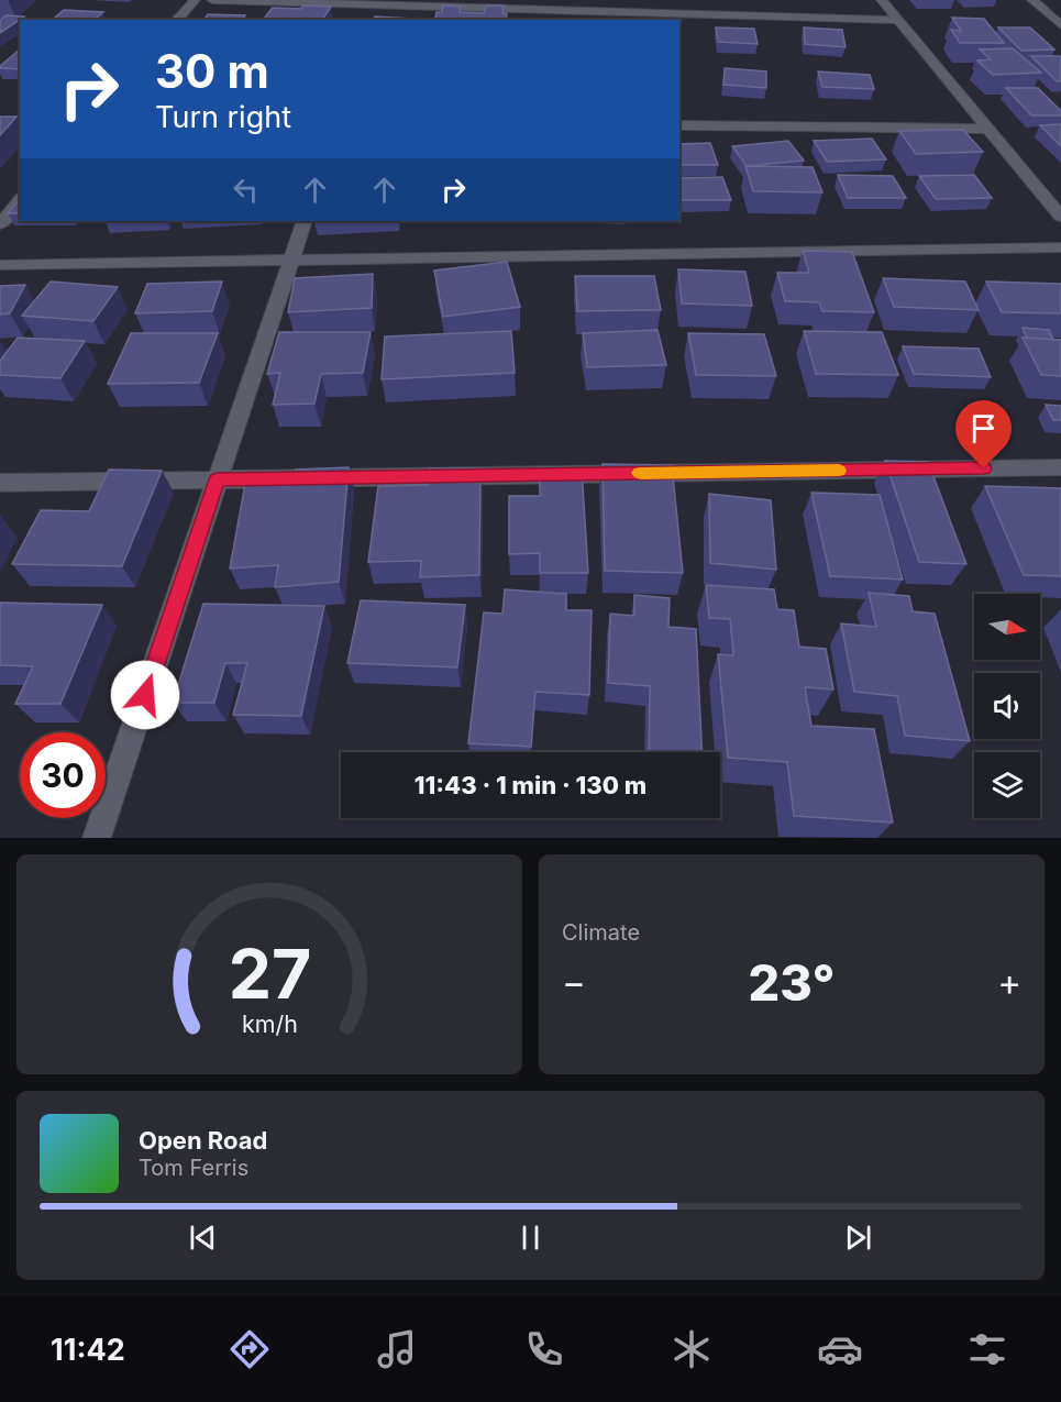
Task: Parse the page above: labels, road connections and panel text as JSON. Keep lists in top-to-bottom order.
{
  "north": "right",
  "page": {
    "turn": ["30 m", "Turn right"],
    "limit": "30",
    "trip": "11:43 · 1 min · 130 m",
    "tile": "Climate",
    "heat": ["−", "23°", "+"],
    "song": ["Open Road", "Tom Ferris"],
    "tabs": "11:42",
    "gauge": ["27", "km/h"]
  }
}
